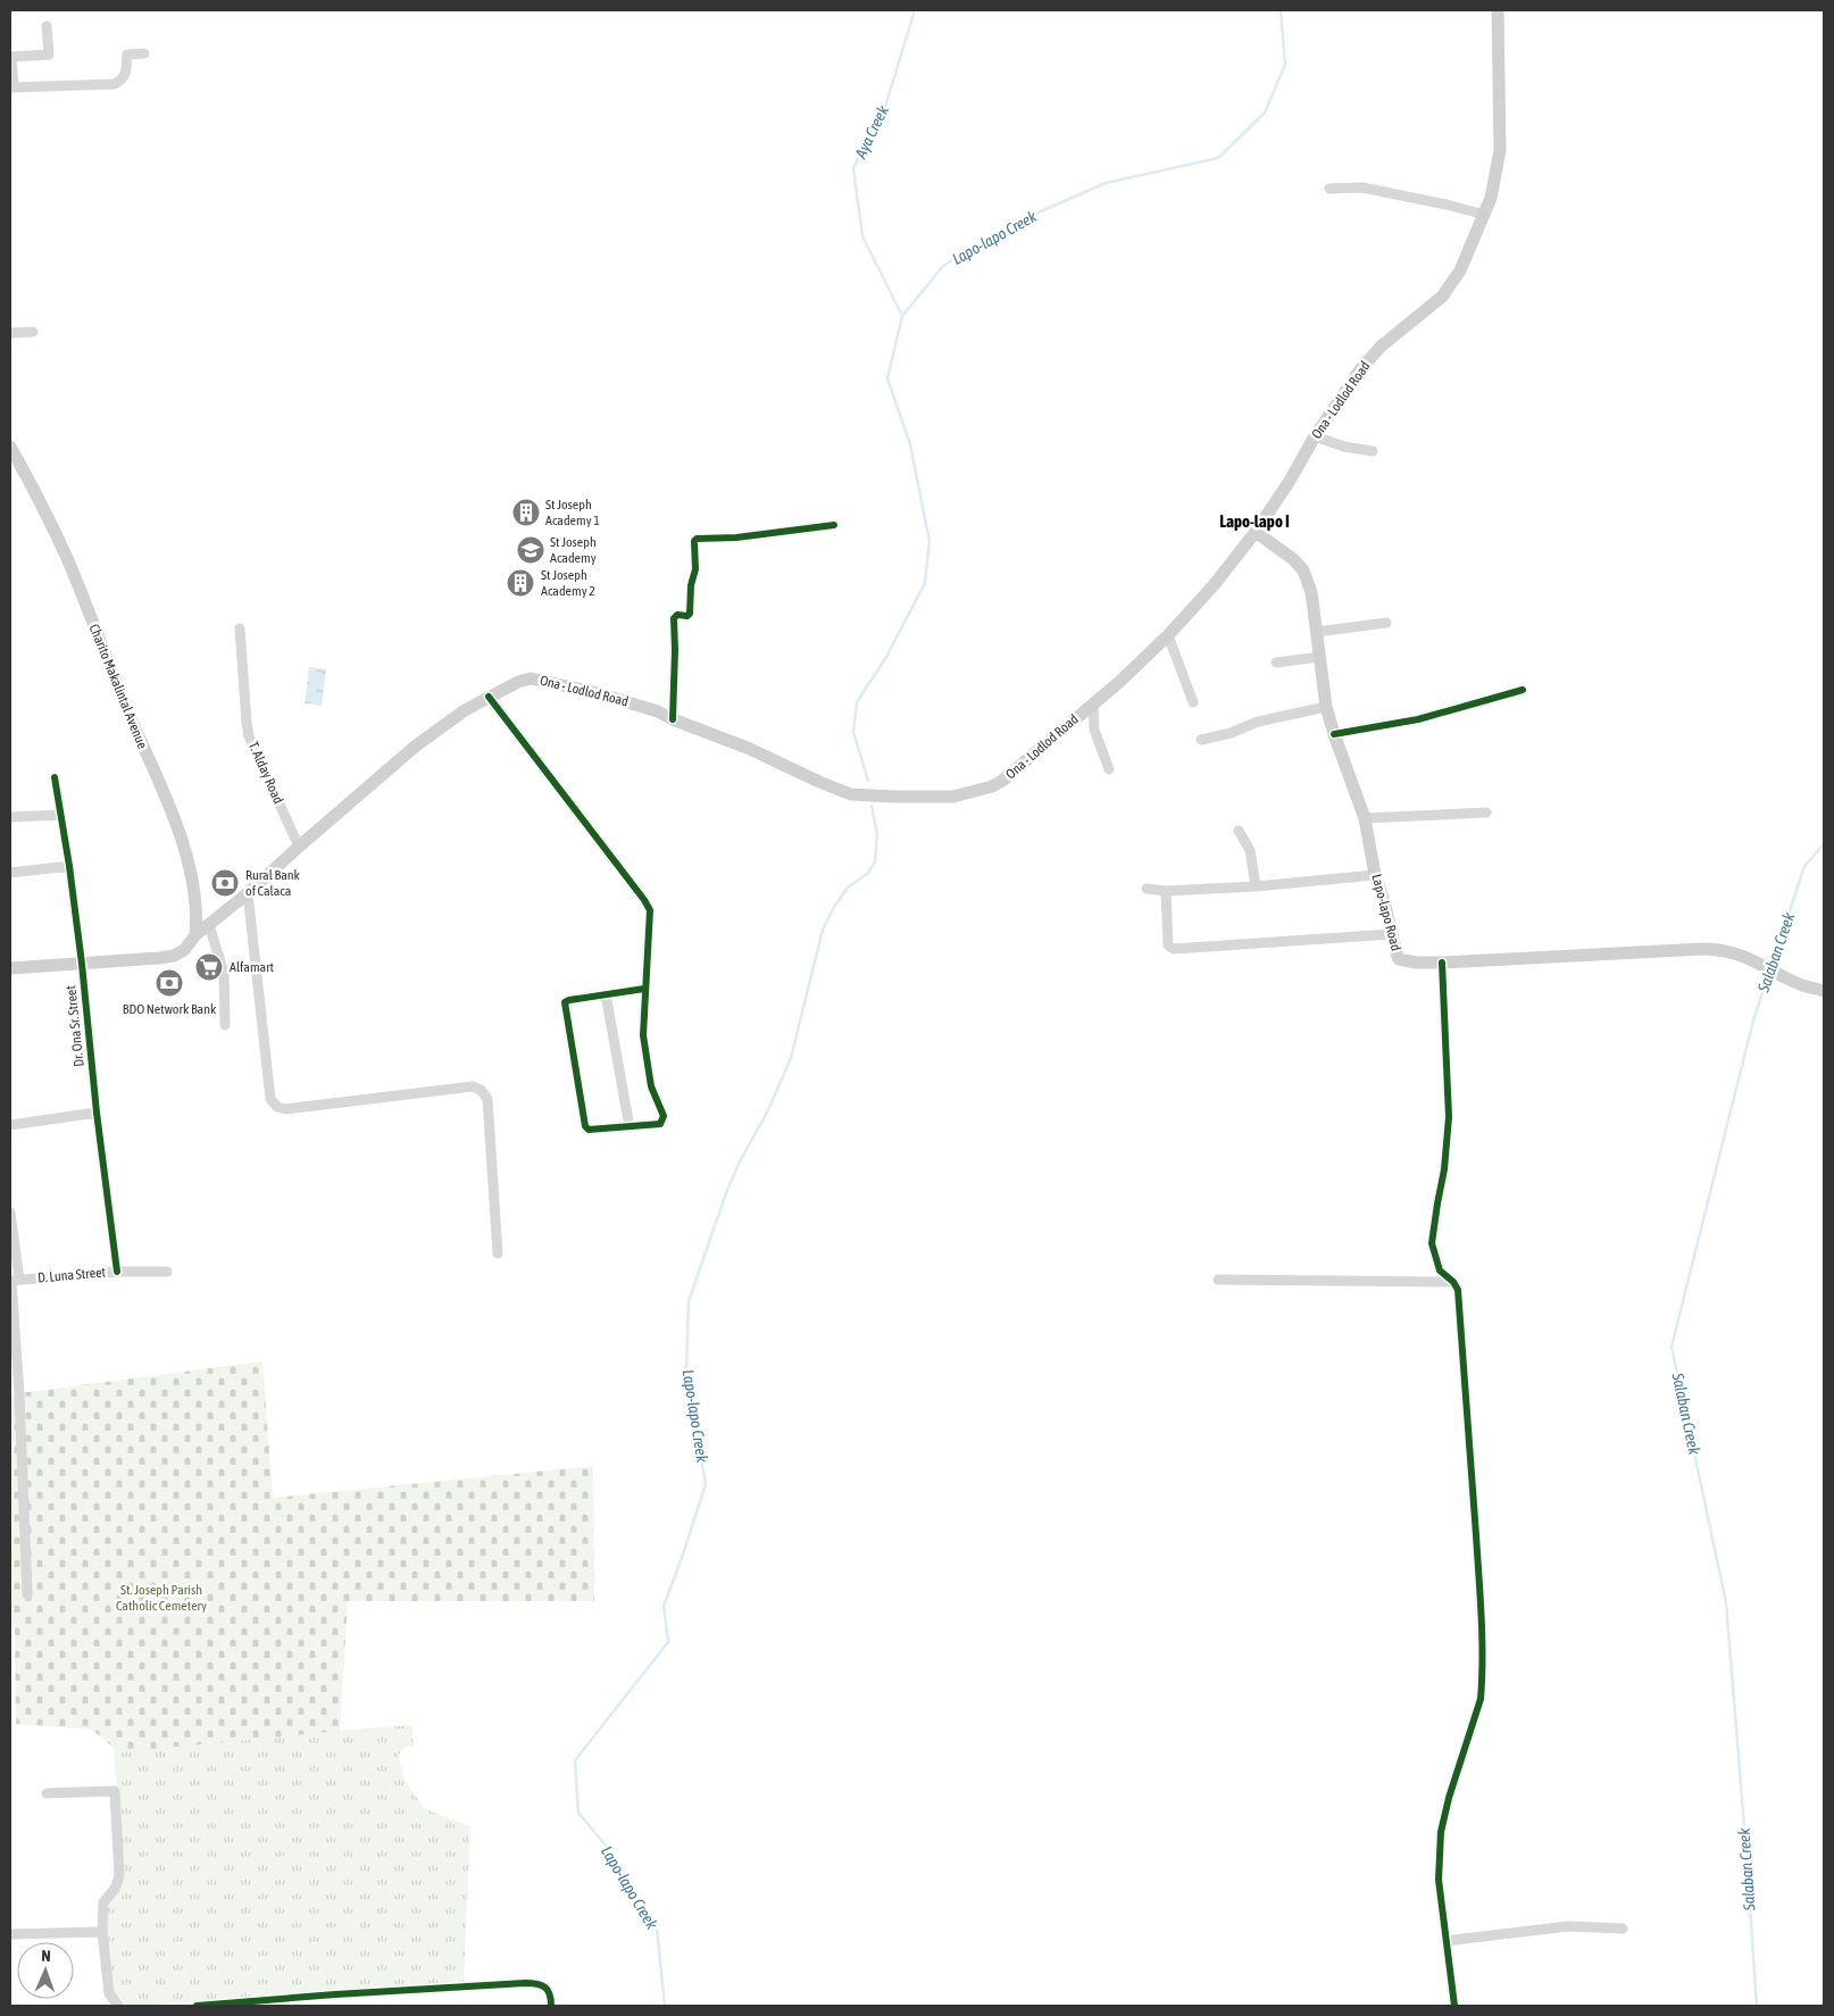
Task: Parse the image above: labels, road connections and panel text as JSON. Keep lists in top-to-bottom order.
{
  "streets": {
    "main road": ["Ona - Lodlod Road", "Charito Makalintal Avenue", "Lapo-lapo Road"],
    "street": ["T. Alday Road", "Dr. Ona Sr. Street", "D. Luna Street"]
  },
  "crossings": [
    ["Ona - Lodlod Road", "Charito Makalintal Avenue"],
    ["Ona - Lodlod Road", "T. Alday Road"],
    ["Ona - Lodlod Road", "Lapo-lapo Road"],
    ["Ona - Lodlod Road", "Dr. Ona Sr. Street"],
    ["Dr. Ona Sr. Street", "D. Luna Street"]
  ],
  "districts": ["Lapo-lapo I"],
  "water": ["Aya Creek", "Lapo-lapo Creek", "Salaban Creek"],
  "parks": ["St. Joseph Parish Catholic Cemetery"],
  "places": {
    "building": ["St Joseph Academy 1", "St Joseph Academy 2"],
    "school or university": ["St Joseph Academy"],
    "bank": ["Rural Bank of Calaca", "BDO Network Bank"],
    "supermarket": ["Alfamart"]
  },
  "north": "top"
}
